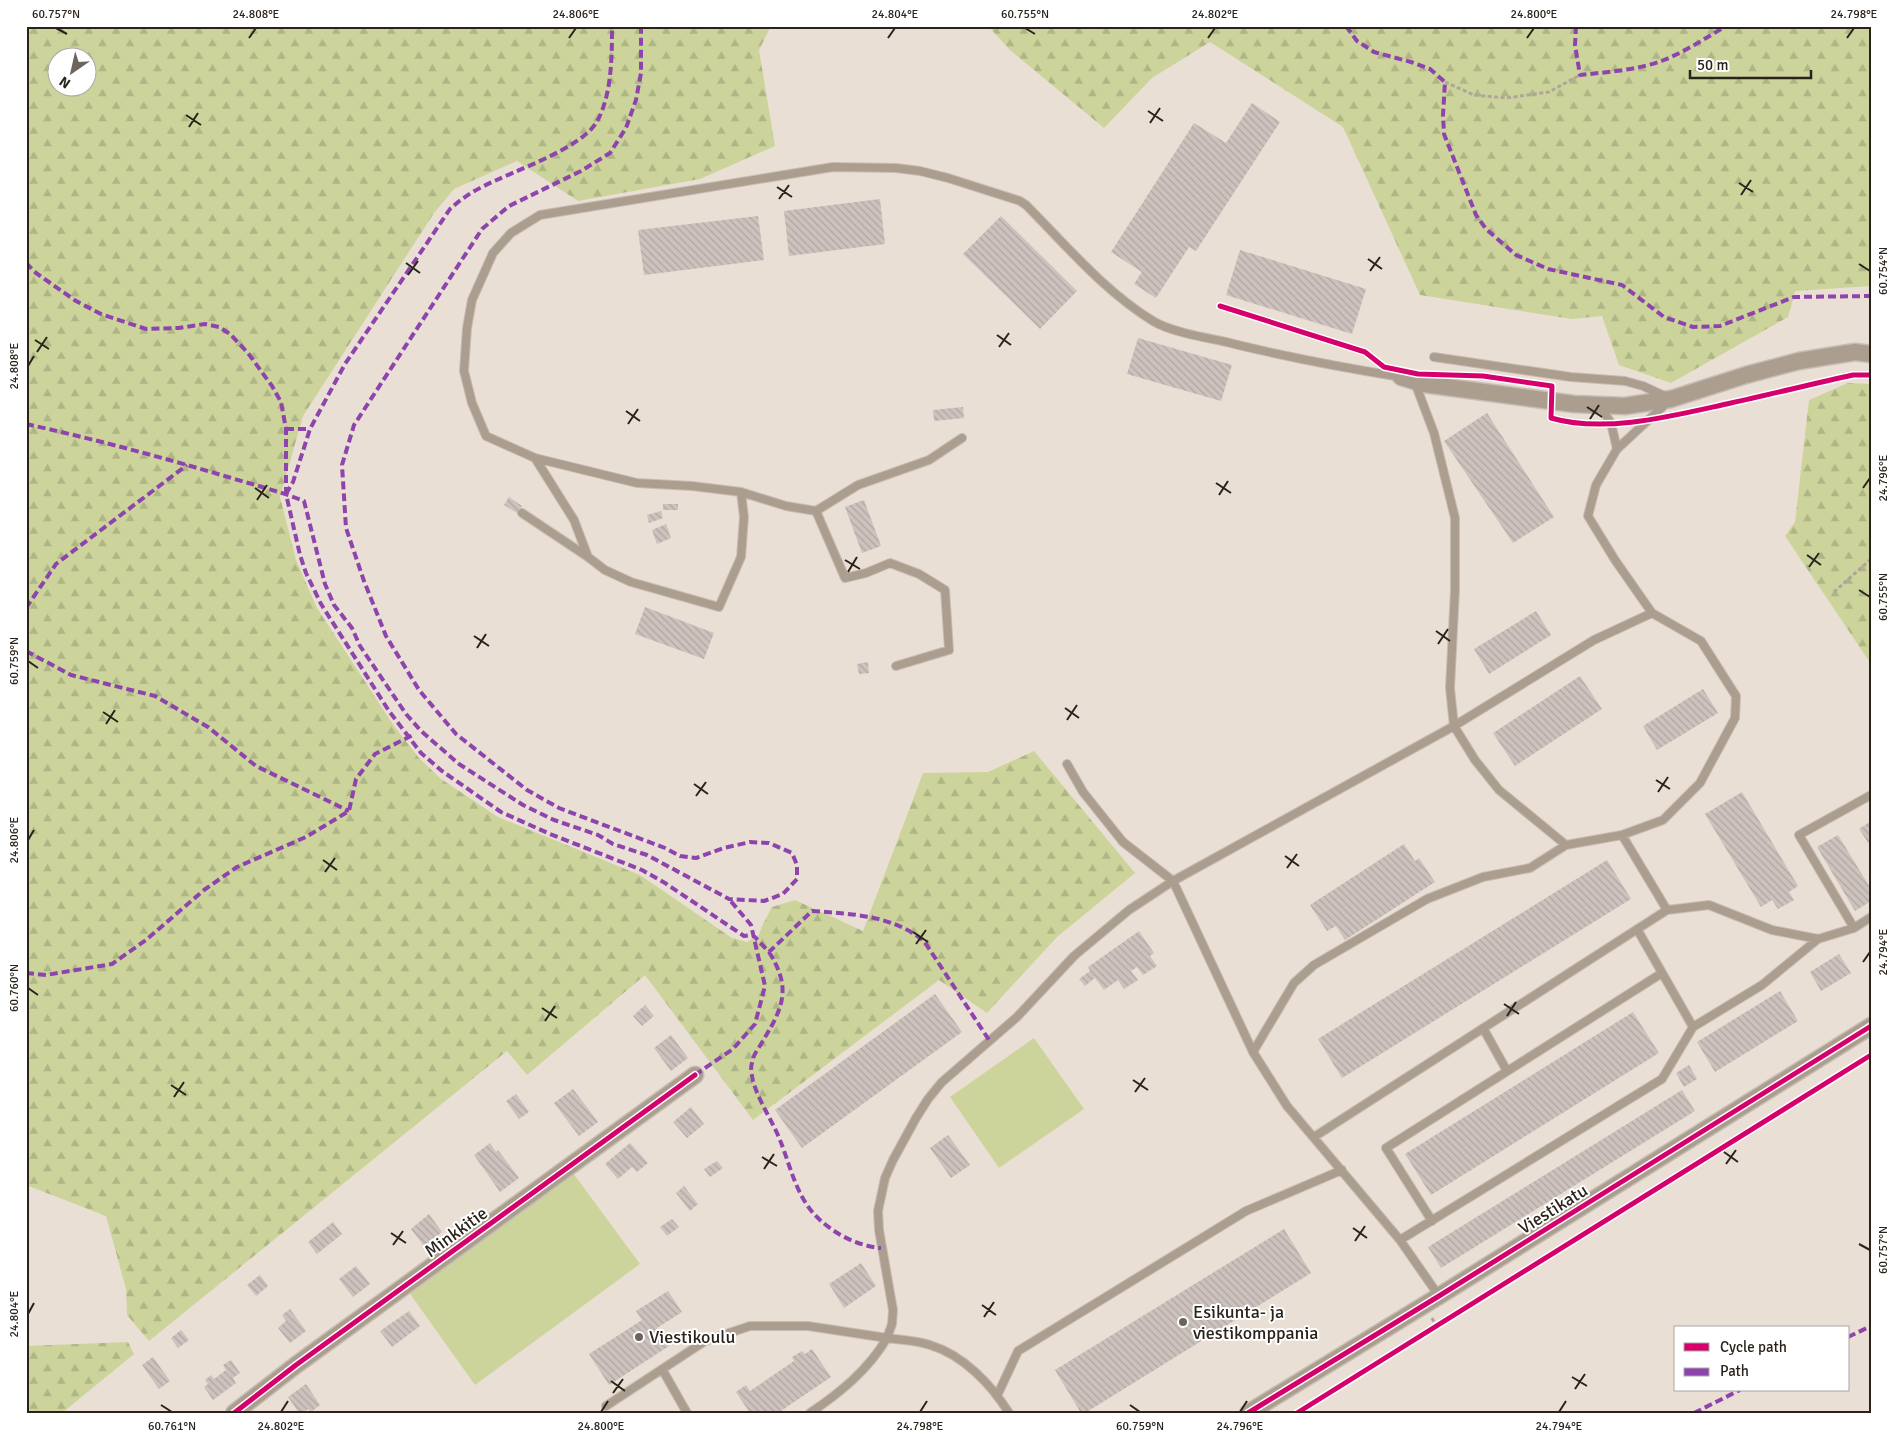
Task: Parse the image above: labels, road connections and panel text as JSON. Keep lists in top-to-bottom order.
{
  "streets": {
    "street": ["Viestikatu", "Minkkitie"]
  },
  "places": ["Esikunta- ja viestikomppania", "Viestikoulu"],
  "legend": ["Cycle path", "Path"],
  "scale_bar": "50 m",
  "north": "bottom left",
  "coordinates": [
    "60.757°N",
    "24.808°E",
    "24.806°E",
    "24.804°E",
    "60.755°N",
    "24.802°E",
    "24.800°E",
    "24.798°E",
    "60.754°N",
    "24.796°E",
    "60.759°N",
    "24.794°E",
    "60.760°N",
    "60.761°N"
  ]
}
